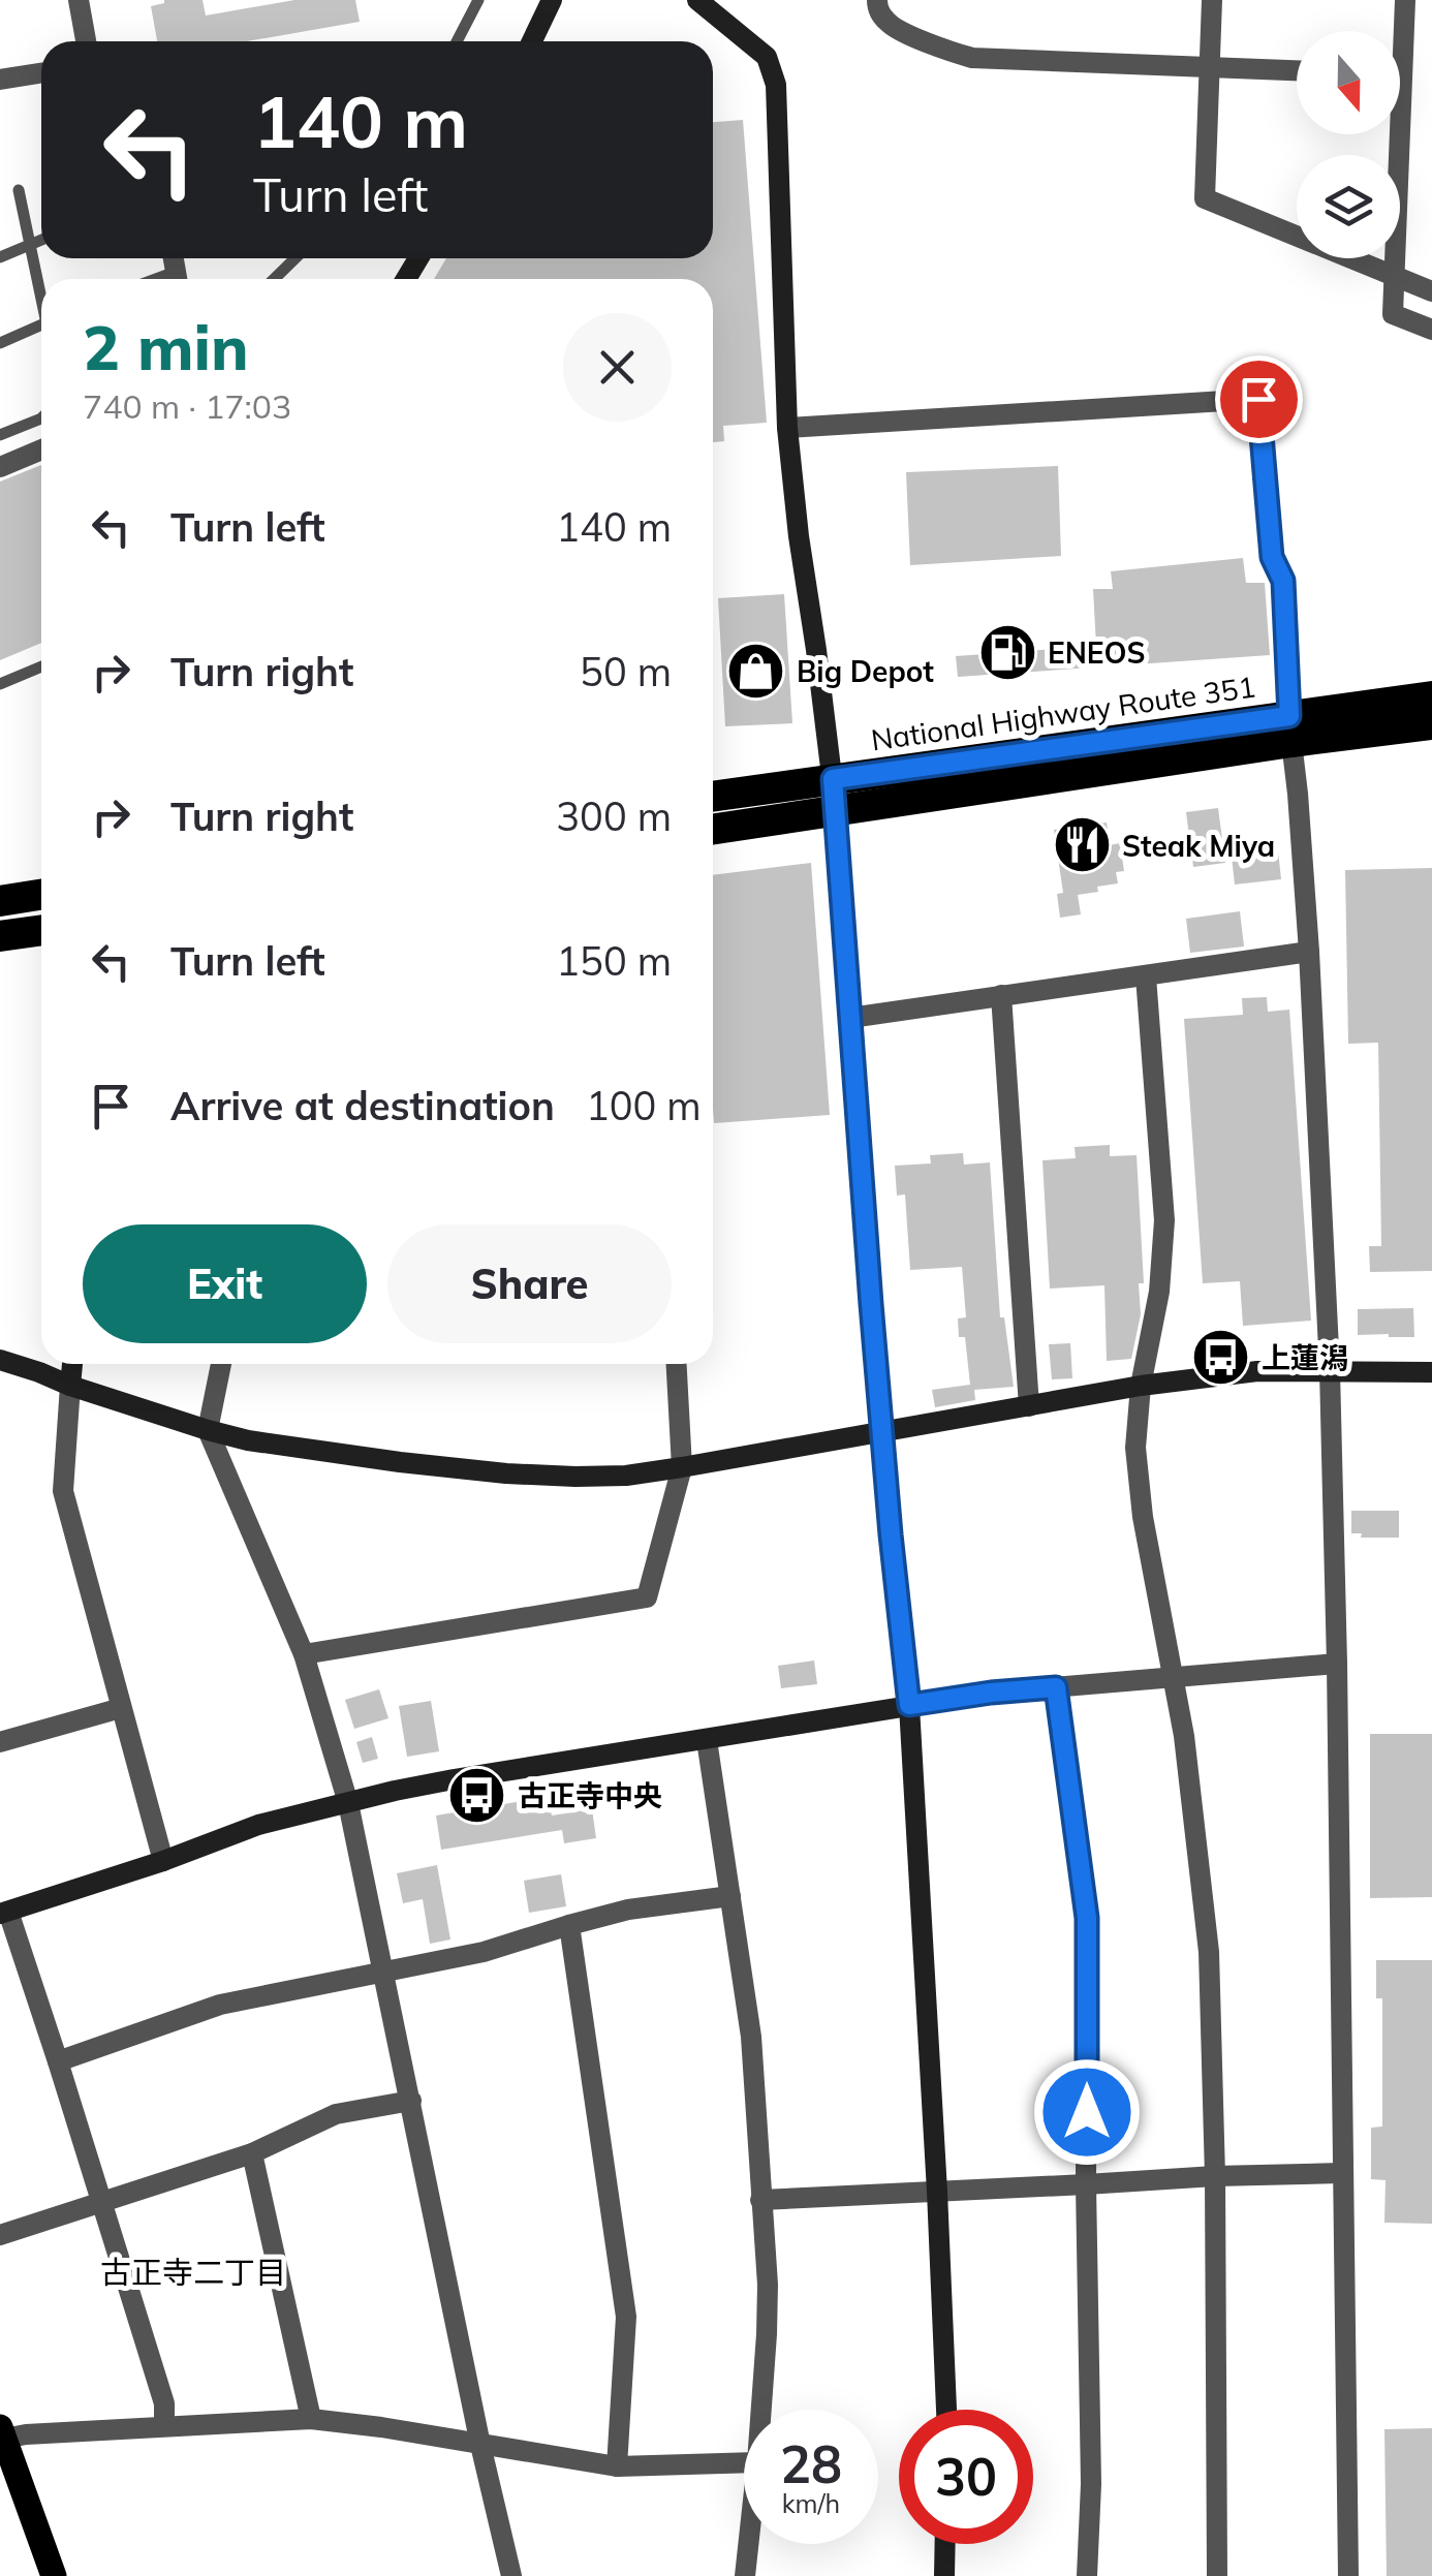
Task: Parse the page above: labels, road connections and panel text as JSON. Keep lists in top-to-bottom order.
{
  "streets": {
    "highway": ["National Highway Route 351"]
  },
  "districts": ["古正寺二丁目"],
  "places": {
    "fuel station": ["ENEOS"],
    "shop": ["Big Depot"],
    "restaurant": ["Steak Miya"],
    "bus stop": ["上蓮潟", "古正寺中央"]
  },
  "north": "bottom",
  "page": {
    "turn": ["140 m", "Turn left"],
    "heading": ["2 min", "740 m · 17:03"],
    "list": [
      {
        "name": "Turn left",
        "value": "140 m"
      },
      {
        "name": "Turn right",
        "value": "50 m"
      },
      {
        "name": "Turn right",
        "value": "300 m"
      },
      {
        "name": "Turn left",
        "value": "150 m"
      },
      {
        "name": "Arrive at destination",
        "value": "100 m"
      }
    ],
    "buttons": ["Exit", "Share"],
    "speed": "28 km/h",
    "limit": "30"
  }
}
